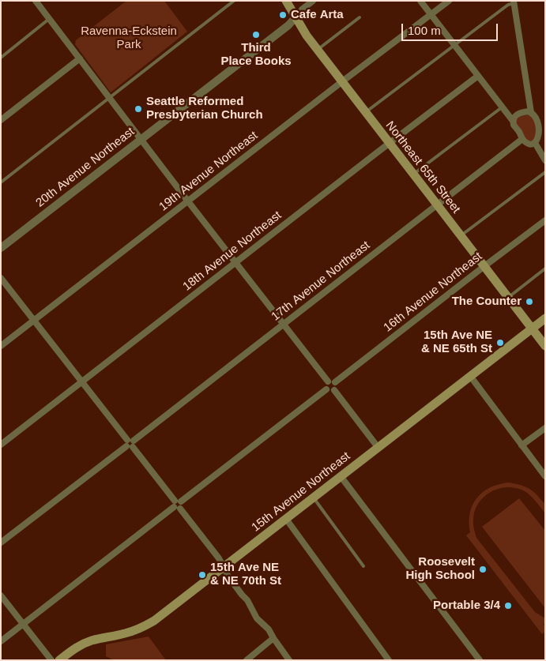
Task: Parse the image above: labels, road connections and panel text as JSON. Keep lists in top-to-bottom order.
{
  "streets": {
    "main road": ["Northeast 65th Street", "15th Avenue Northeast"],
    "street": [
      "20th Avenue Northeast",
      "19th Avenue Northeast",
      "18th Avenue Northeast",
      "17th Avenue Northeast",
      "16th Avenue Northeast"
    ]
  },
  "crossings": [
    ["20th Avenue Northeast", "Northeast 65th Street"],
    ["Northeast 65th Street", "19th Avenue Northeast"],
    ["Northeast 65th Street", "18th Avenue Northeast"],
    ["Northeast 65th Street", "17th Avenue Northeast"],
    ["Northeast 65th Street", "16th Avenue Northeast"],
    ["Northeast 65th Street", "15th Avenue Northeast"]
  ],
  "parks": ["Ravenna-Eckstein Park"],
  "places": [
    "Cafe Arta",
    "Third Place Books",
    "Seattle Reformed Presbyterian Church",
    "The Counter",
    "15th Ave NE & NE 65th St",
    "Roosevelt High School",
    "15th Ave NE & NE 70th St",
    "Portable 3/4"
  ],
  "scale_bar": "100 m"
}
